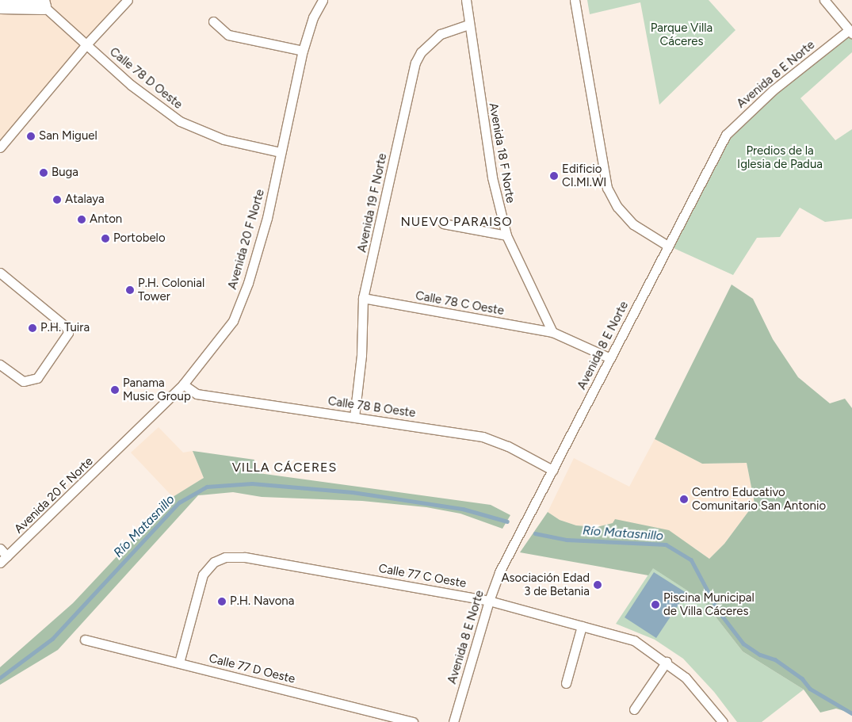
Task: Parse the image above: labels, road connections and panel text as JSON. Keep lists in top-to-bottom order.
{
  "streets": {
    "street": [
      "Avenida 8 E Norte",
      "Calle 78 D Oeste",
      "Avenida 18 F Norte",
      "Avenida 19 F Norte",
      "Avenida 20 F Norte",
      "Calle 78 C Oeste",
      "Calle 78 B Oeste",
      "Calle 77 C Oeste",
      "Calle 77 D Oeste"
    ]
  },
  "crossings": [
    ["Avenida 8 E Norte", "Calle 78 B Oeste"],
    ["Avenida 8 E Norte", "Calle 77 C Oeste"],
    ["Calle 78 D Oeste", "Avenida 20 F Norte"],
    ["Avenida 18 F Norte", "Avenida 19 F Norte"],
    ["Avenida 18 F Norte", "Calle 78 C Oeste"],
    ["Avenida 19 F Norte", "Calle 78 C Oeste"],
    ["Avenida 19 F Norte", "Calle 78 B Oeste"],
    ["Avenida 20 F Norte", "Calle 78 B Oeste"],
    ["Calle 77 C Oeste", "Calle 77 D Oeste"]
  ],
  "districts": ["NUEVO PARAISO", "VILLA CÁCERES"],
  "water": ["Río Matasnillo"],
  "parks": ["Parque Villa Cáceres", "Predios de la Iglesia de Padua"],
  "places": [
    "San Miguel",
    "Buga",
    "Edificio CI.MI.WI",
    "Atalaya",
    "Anton",
    "Portobelo",
    "P.H. Colonial Tower",
    "P.H. Tuira",
    "Panama Music Group",
    "Centro Educativo Comunitario San Antonio",
    "Asociación Edad 3 de Betania",
    "P.H. Navona",
    "Piscina Municipal de Villa Cáceres"
  ]
}
